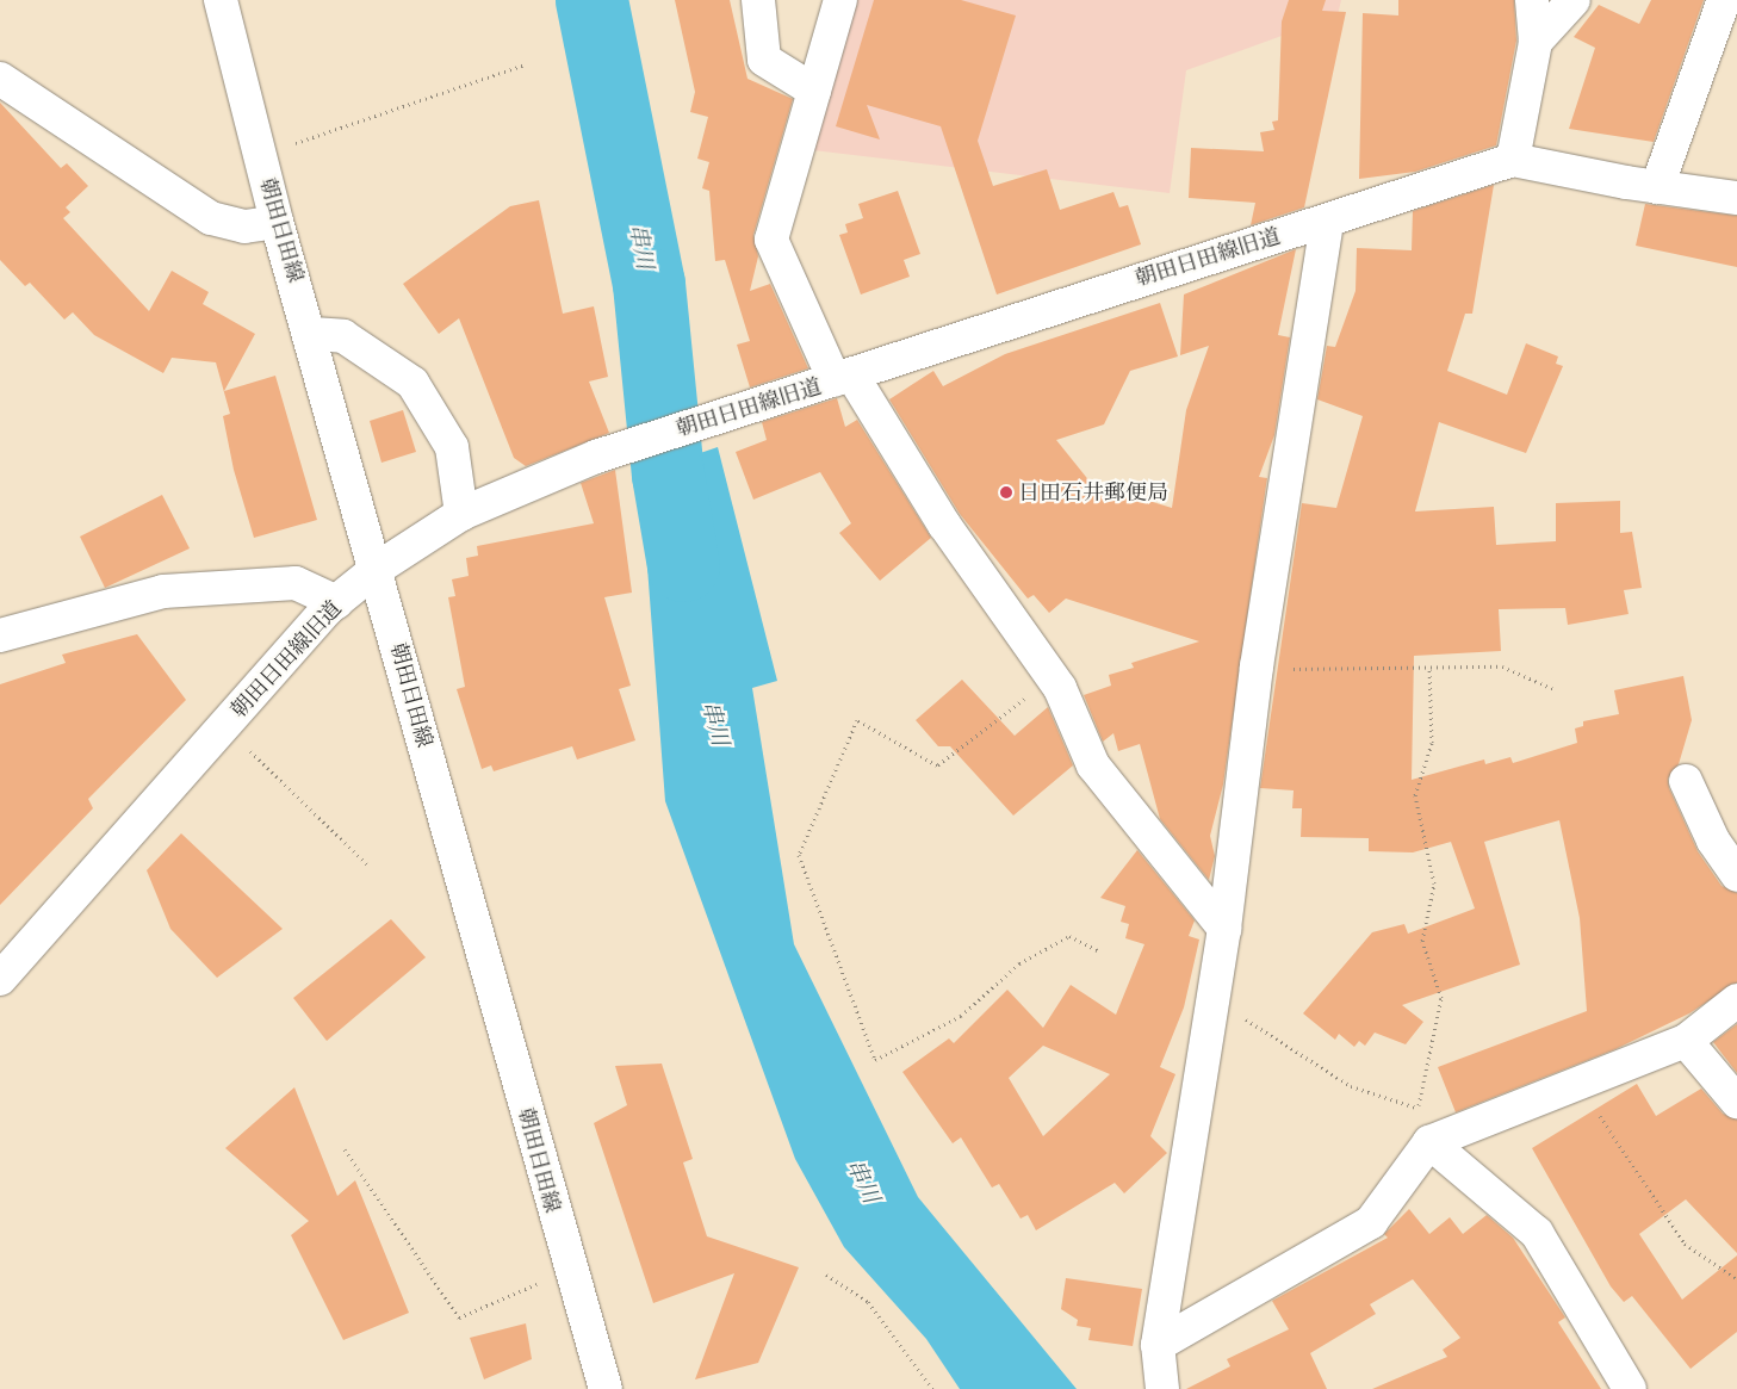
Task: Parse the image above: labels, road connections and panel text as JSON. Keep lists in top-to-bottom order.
{
  "streets": {
    "street": ["朝田日田線", "朝田日田線旧道"]
  },
  "crossings": [
    ["朝田日田線", "朝田日田線旧道"]
  ],
  "water": ["串川"],
  "places": ["日田石井郵便局"]
}
